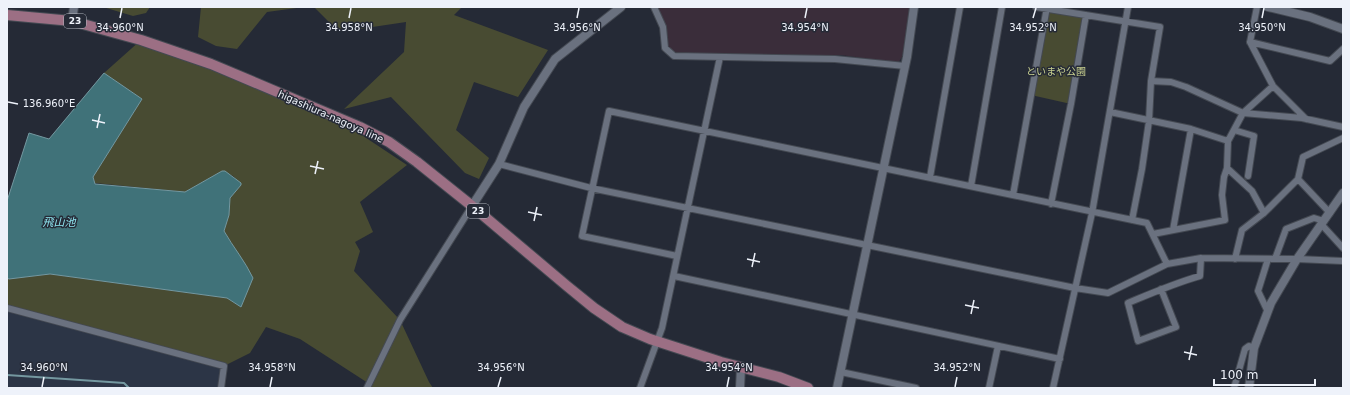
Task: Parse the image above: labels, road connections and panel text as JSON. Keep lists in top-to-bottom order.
{
  "streets": {
    "main road": ["23", "higashiura-nagoya line"]
  },
  "water": ["飛山池"],
  "parks": ["といまや公園"],
  "scale_bar": "100 m",
  "coordinates": [
    "34.960°N",
    "34.958°N",
    "34.956°N",
    "34.954°N",
    "34.952°N",
    "34.950°N",
    "136.960°E"
  ]
}
